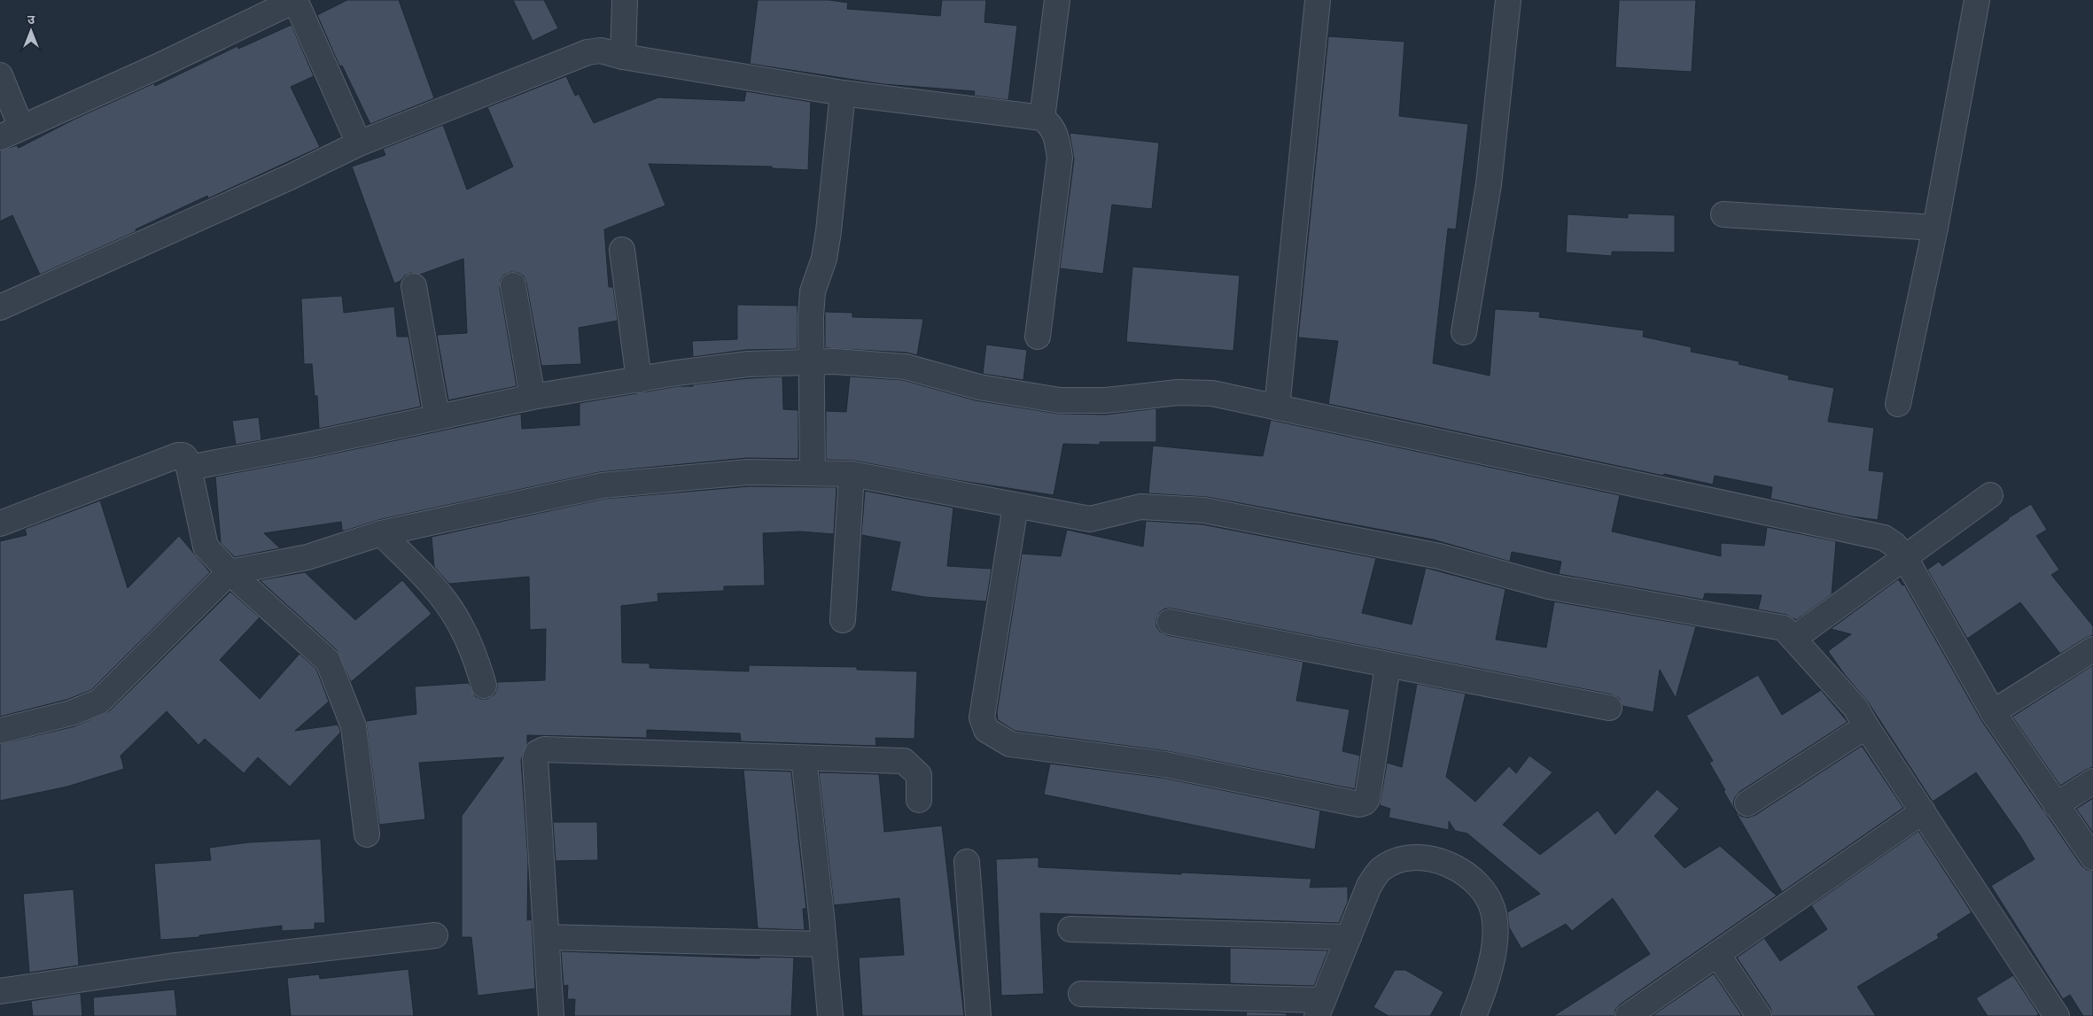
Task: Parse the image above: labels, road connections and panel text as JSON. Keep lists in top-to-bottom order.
{
  "north": "top"
}
